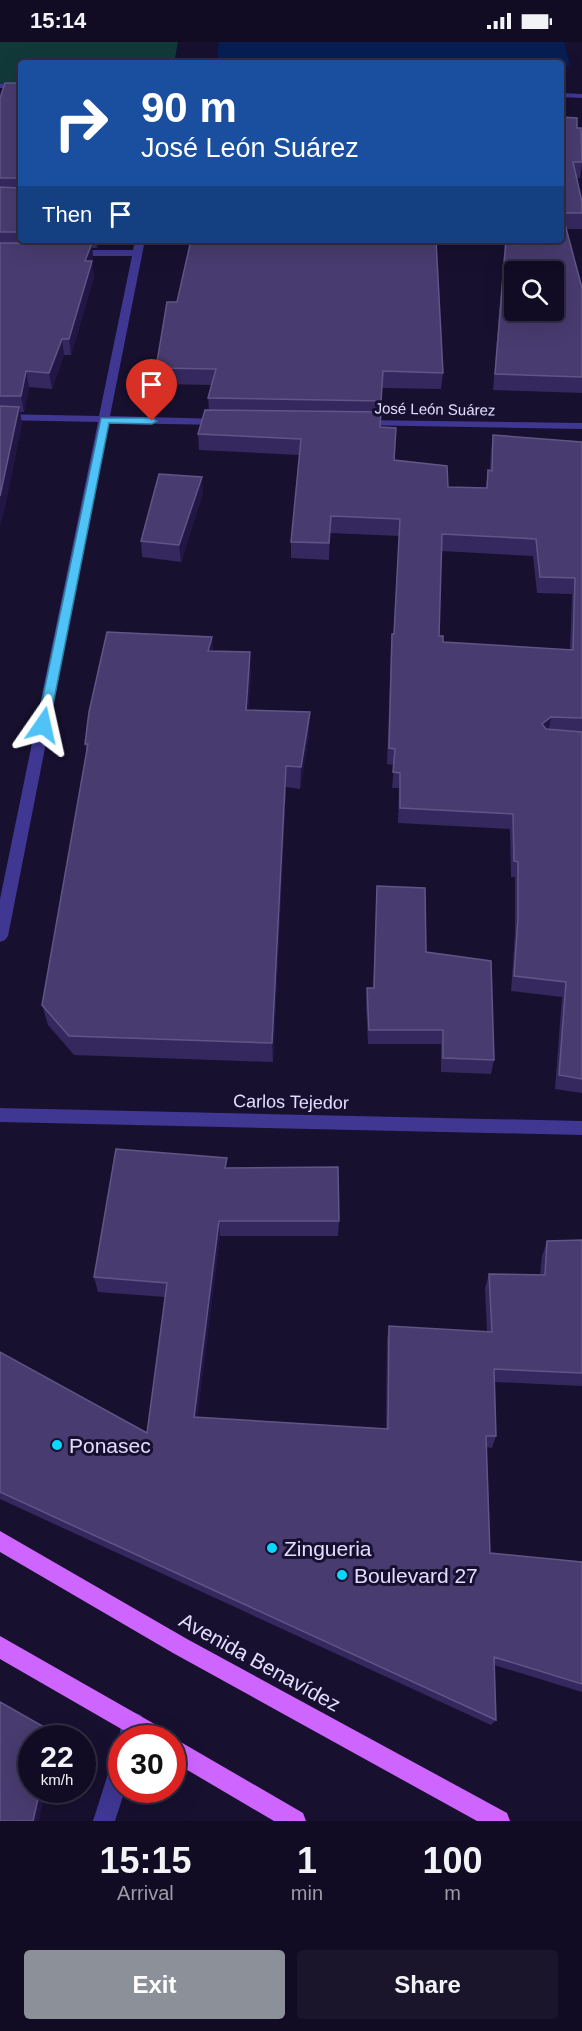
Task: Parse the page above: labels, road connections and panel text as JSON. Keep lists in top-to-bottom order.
{
  "streets": {
    "main road": ["Avenida Benavídez"],
    "street": ["José León Suárez", "Carlos Tejedor"]
  },
  "places": ["Ponasec", "Zingueria", "Boulevard 27"],
  "page": {
    "status": "15:14",
    "turn": ["90 m", "José León Suárez"],
    "then": "Then",
    "speed": "22 km/h",
    "limit": "30",
    "eta": [
      "15:15",
      "Arrival",
      "1",
      "min",
      "100",
      "m"
    ],
    "buttons": ["Exit", "Share"]
  }
}
